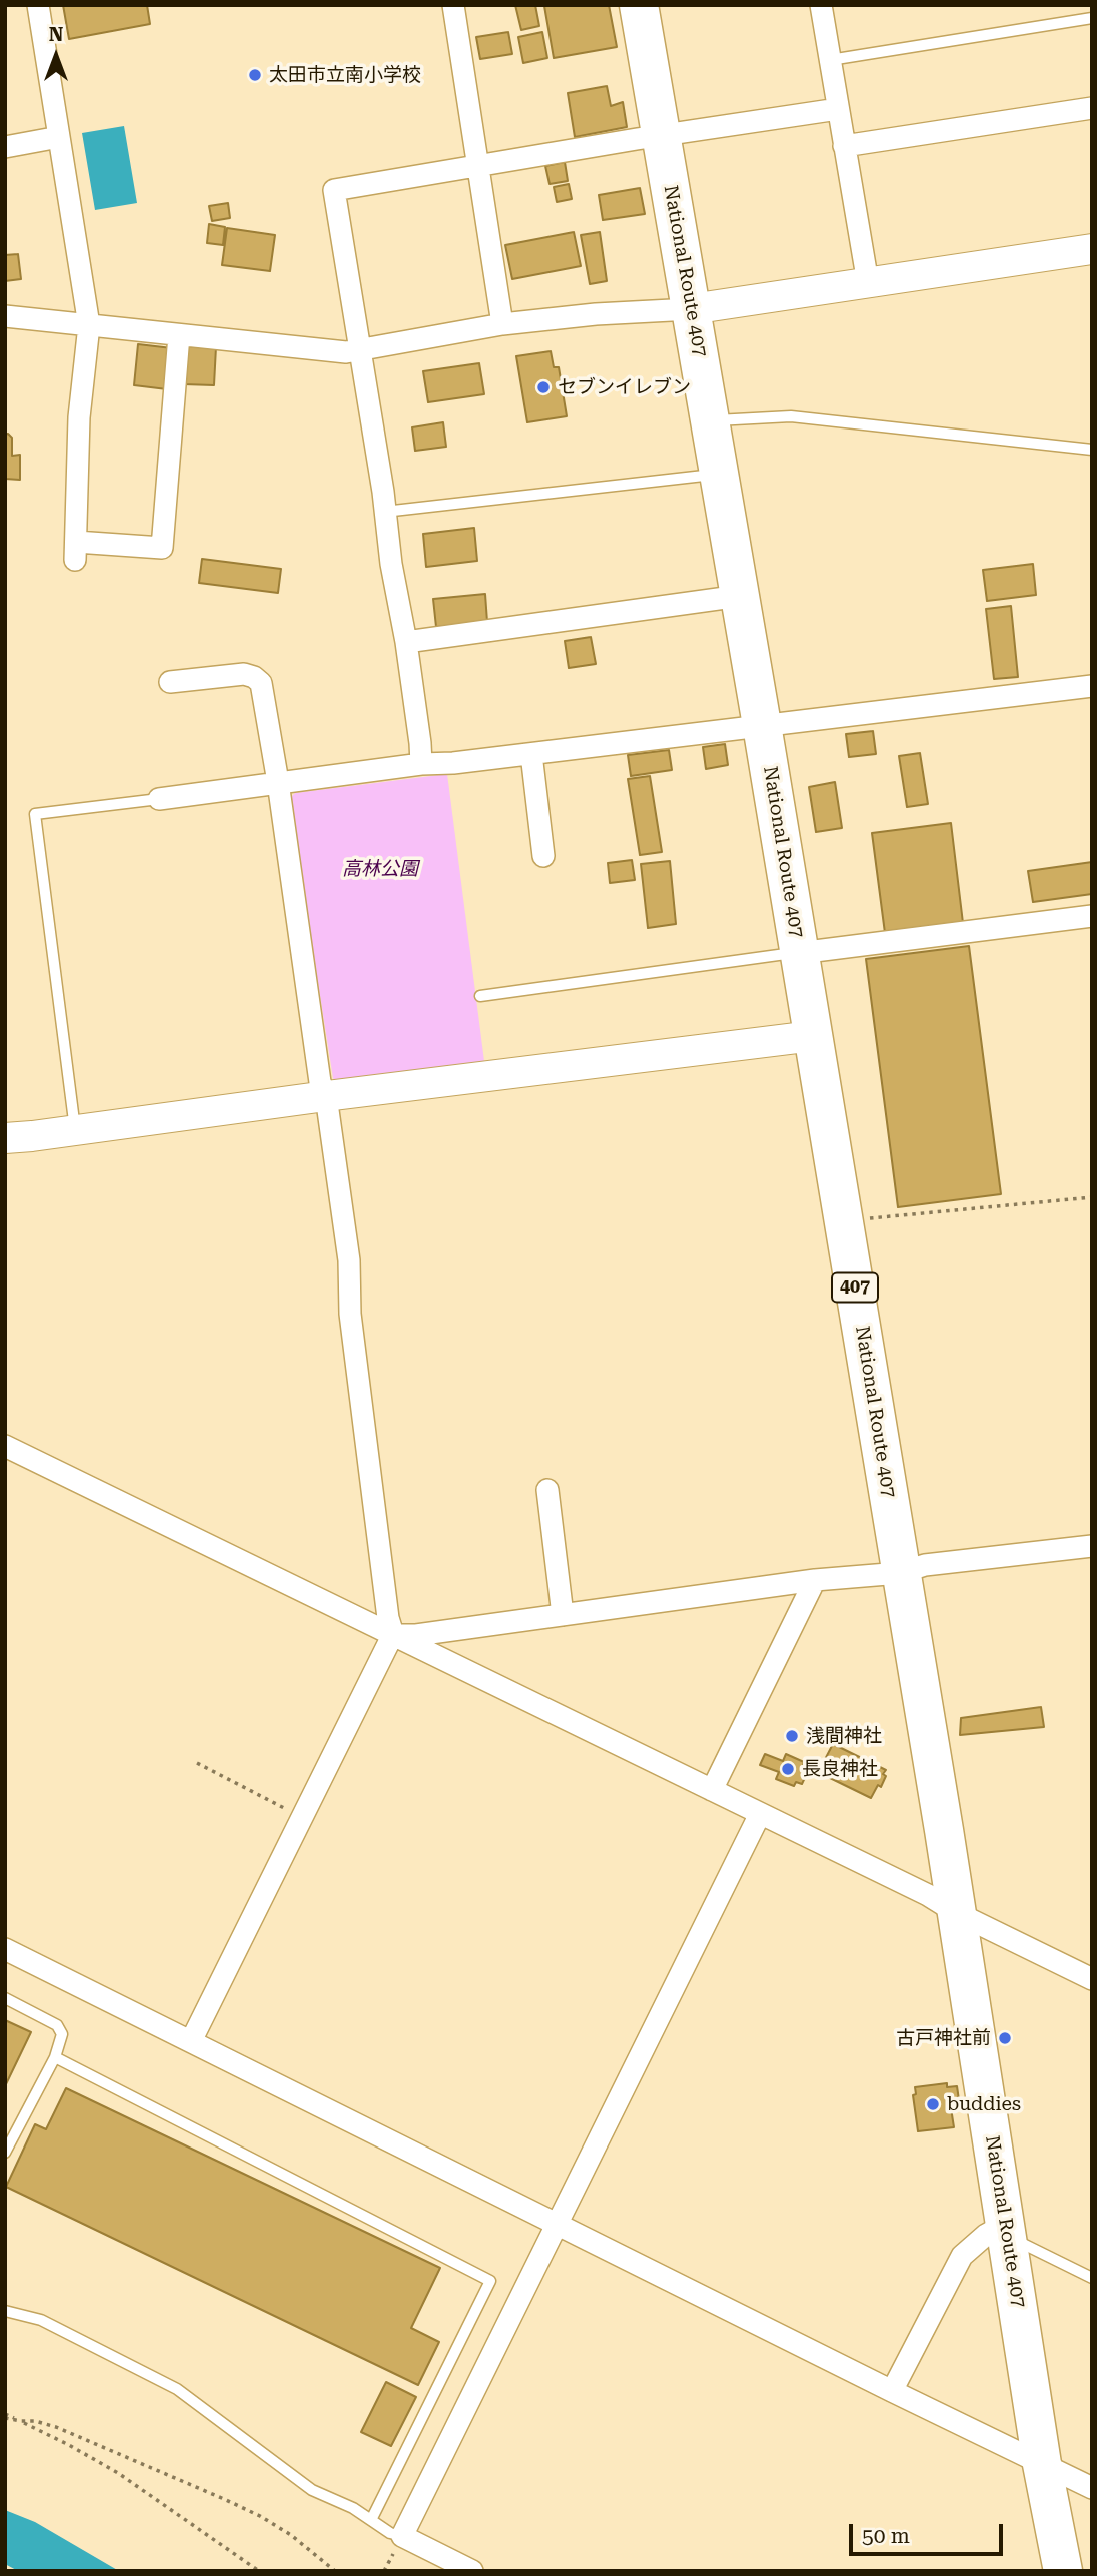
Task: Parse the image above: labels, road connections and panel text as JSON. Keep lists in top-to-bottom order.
{
  "streets": {
    "highway": ["National Route 407", "407"]
  },
  "parks": ["高林公園"],
  "places": [
    "太田市立南小学校",
    "セブンイレブン",
    "浅間神社",
    "長良神社",
    "古戸神社前",
    "buddies"
  ],
  "scale_bar": "50 m",
  "north": "top"
}
